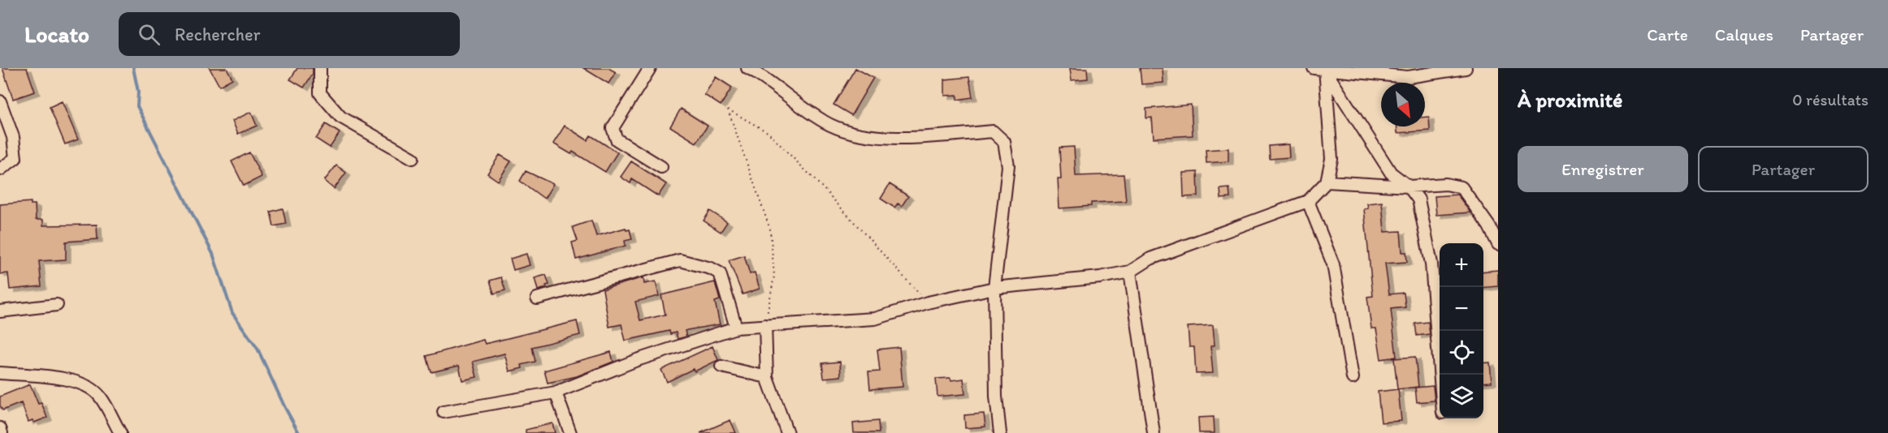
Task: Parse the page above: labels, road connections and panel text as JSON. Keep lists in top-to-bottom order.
{
  "north": "bottom right",
  "page": {
    "header": "Locato",
    "search": "Rechercher",
    "nav": ["Carte", "Calques", "Partager"],
    "heading": ["À proximité", "0 résultats"],
    "buttons": ["Enregistrer", "Partager"],
    "map_buttons": ["+", "−"]
  }
}
